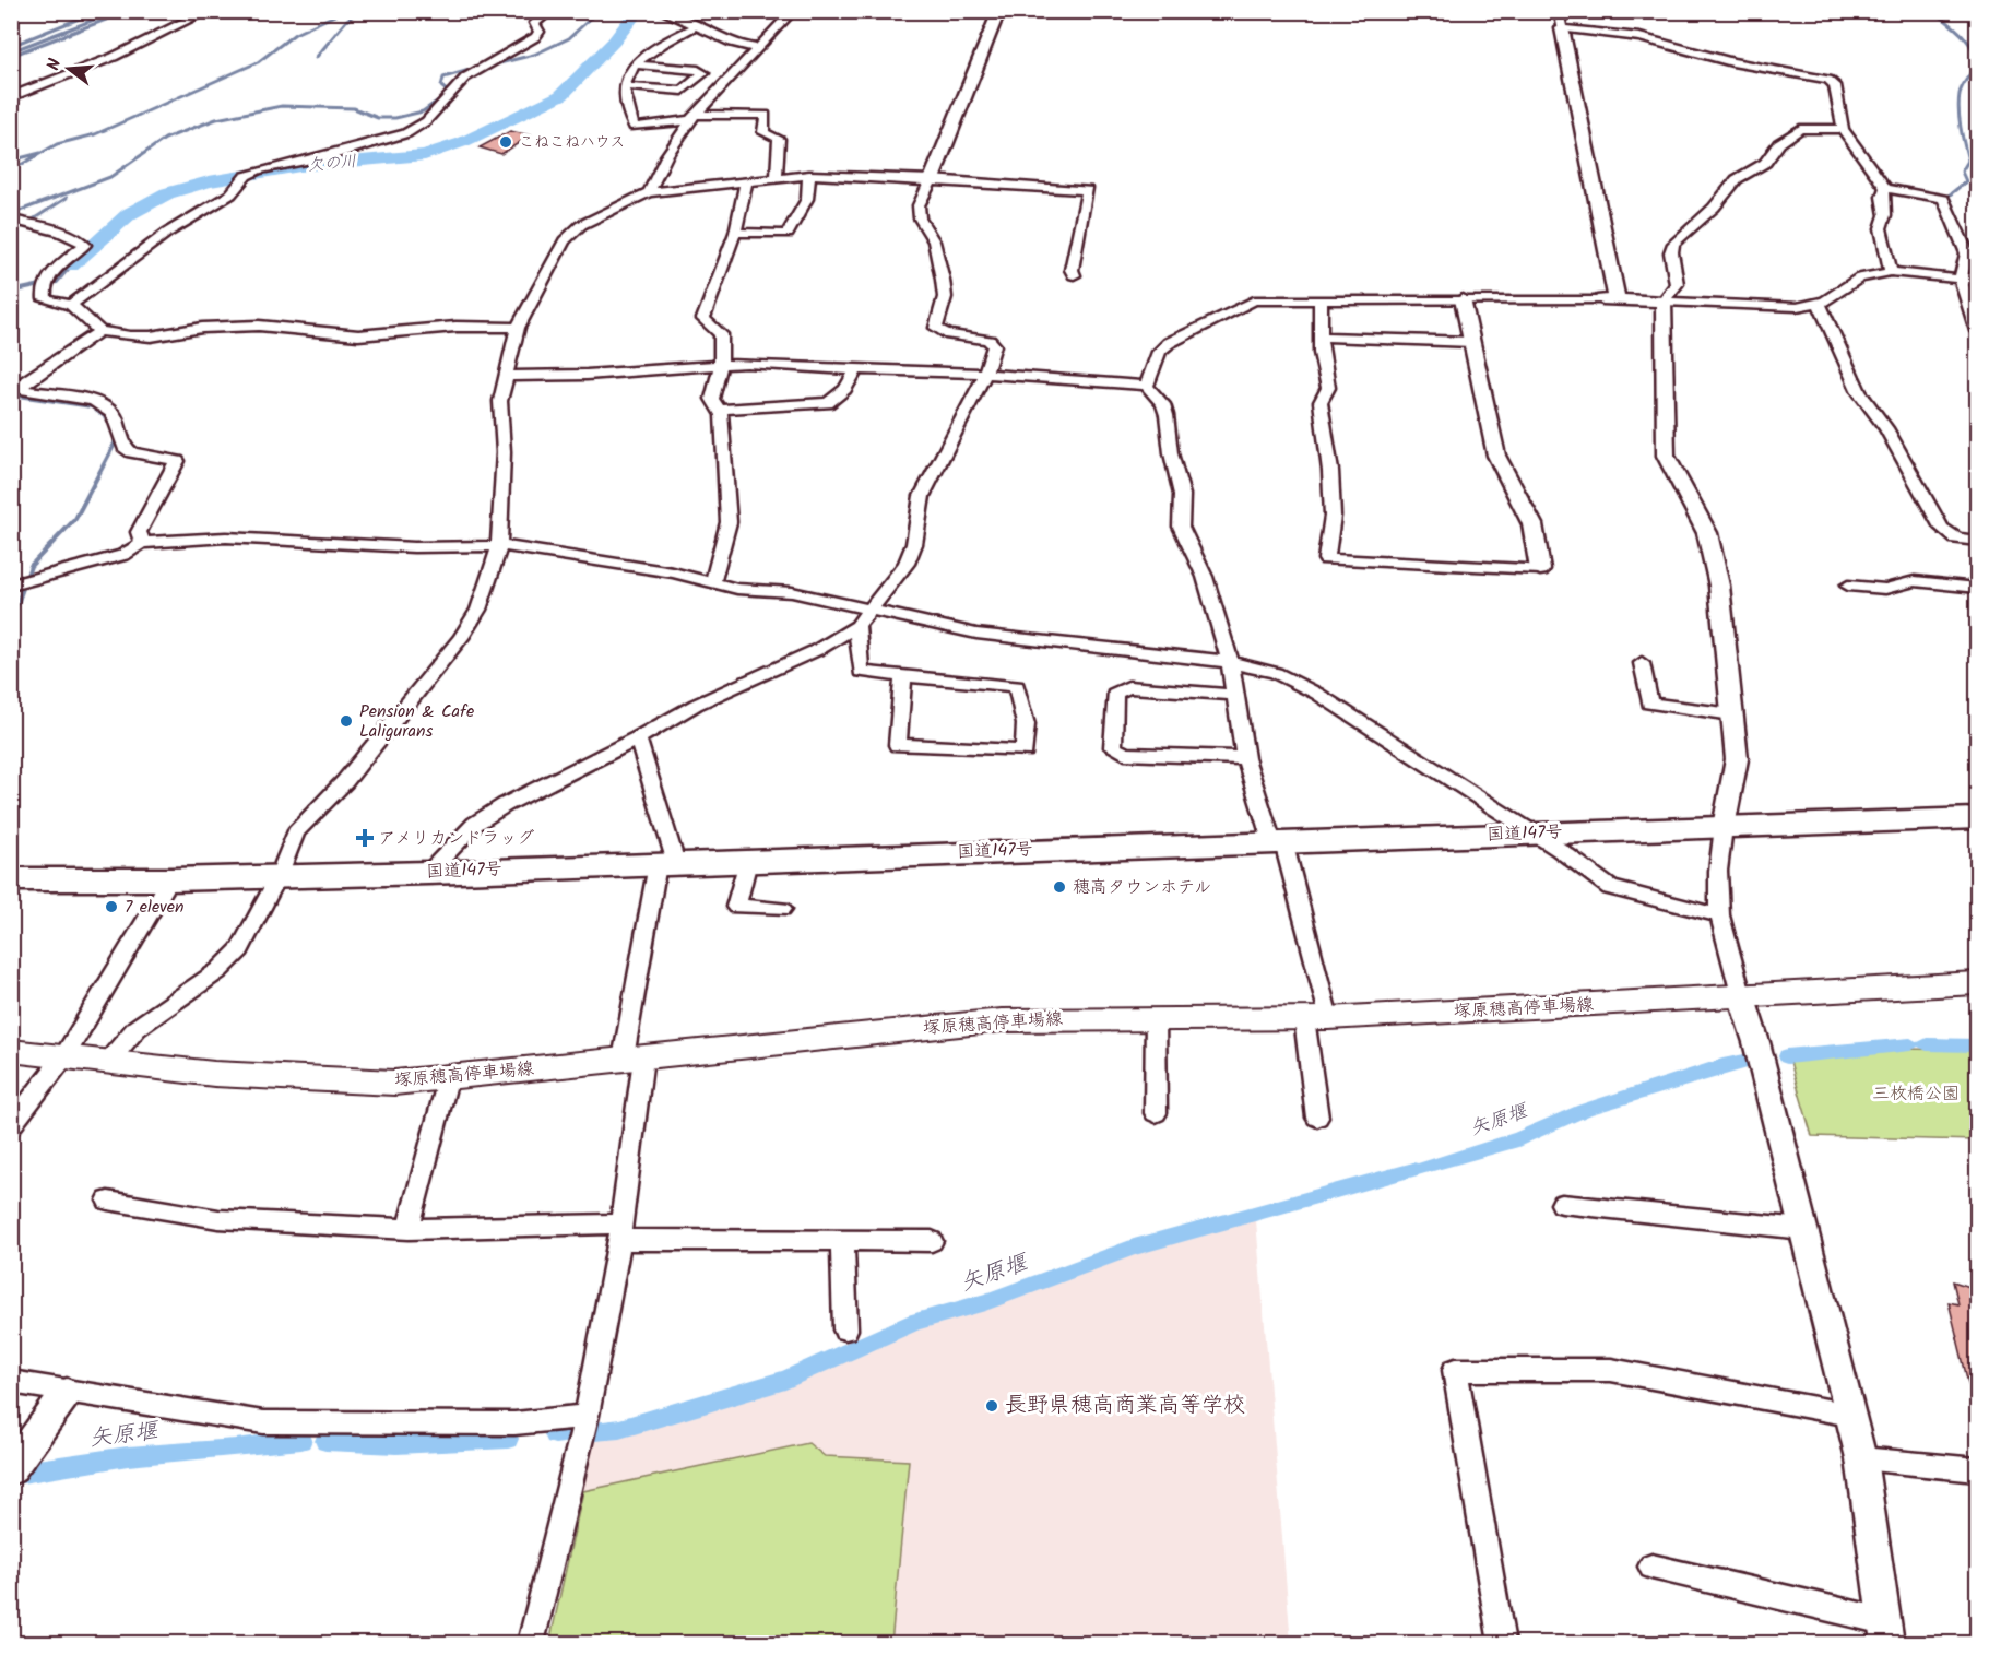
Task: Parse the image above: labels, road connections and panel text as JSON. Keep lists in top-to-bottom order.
{
  "streets": {
    "highway": ["国道147号"],
    "main road": ["塚原穂高停車場線"]
  },
  "water": ["欠の川", "矢原堰"],
  "parks": ["三枚橋公園"],
  "places": {
    "other": [
      "こねこねハウス",
      "Pension & Cafe Laligurans",
      "穂高タウンホテル",
      "7 eleven",
      "長野県穂高商業高等学校"
    ],
    "health": ["アメリカンドラッグ"]
  },
  "north": "left"
}
